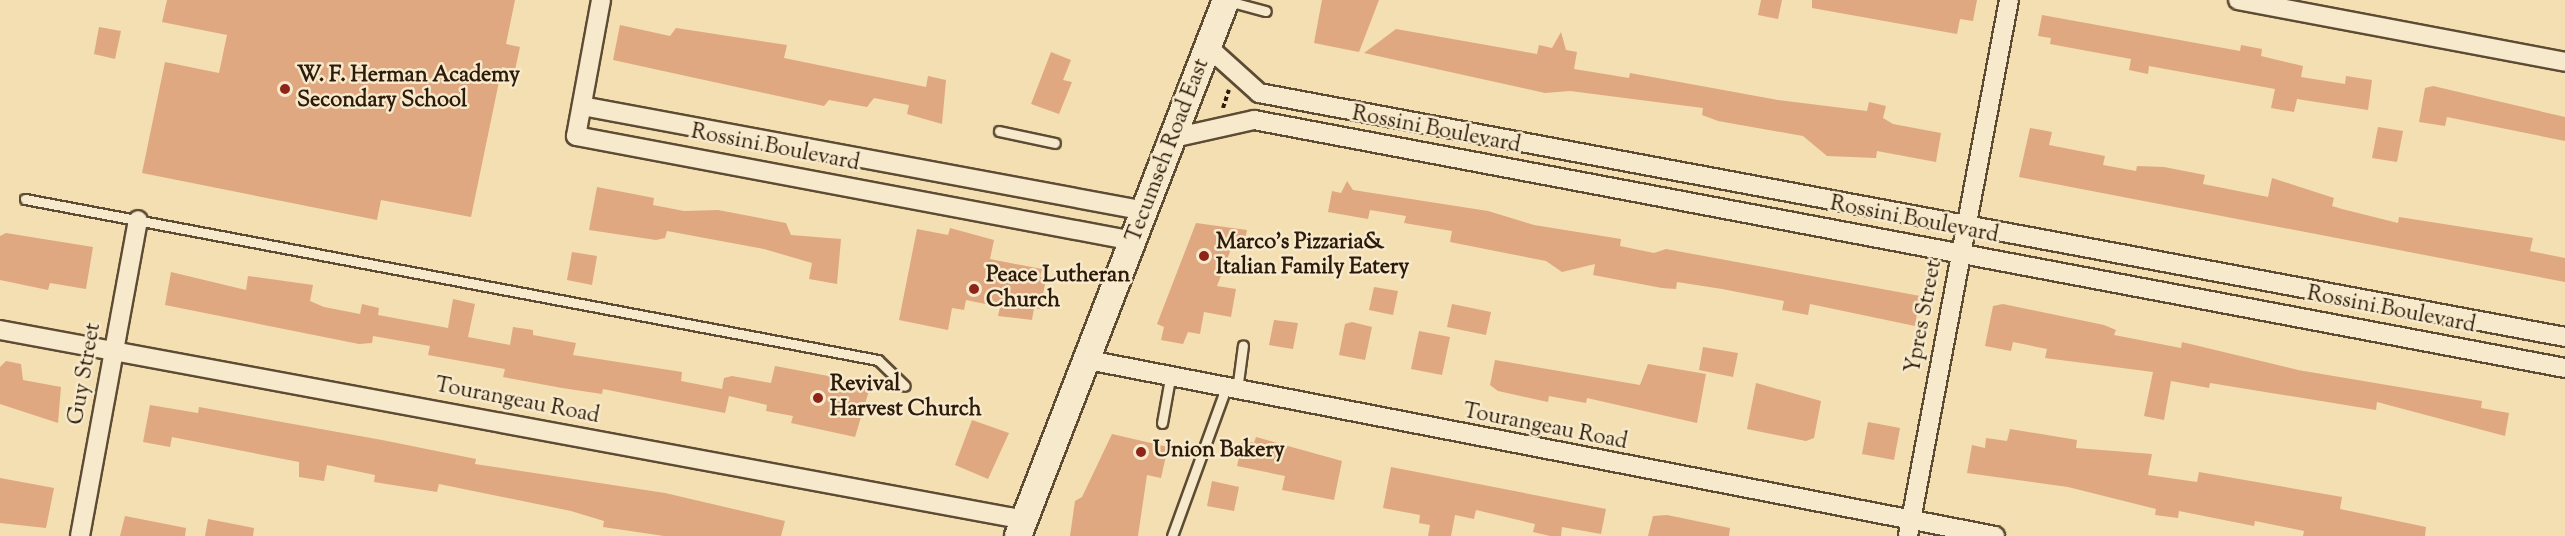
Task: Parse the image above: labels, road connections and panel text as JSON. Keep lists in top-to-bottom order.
{
  "streets": {
    "main road": ["Tecumseh Road East"],
    "street": [
      "Rossini Boulevard",
      "Ypres Street",
      "Guy Street",
      "Tourangeau Road"
    ]
  },
  "crossings": [
    ["Rossini Boulevard", "Tecumseh Road East"],
    ["Rossini Boulevard", "Ypres Street"],
    ["Tecumseh Road East", "Tourangeau Road"],
    ["Ypres Street", "Tourangeau Road"],
    ["Guy Street", "Tourangeau Road"]
  ],
  "places": [
    "W. F. Herman Academy Secondary School",
    "Marco's Pizzaria& Italian Family Eatery",
    "Peace Lutheran Church",
    "Revival Harvest Church",
    "Union Bakery"
  ]
}
